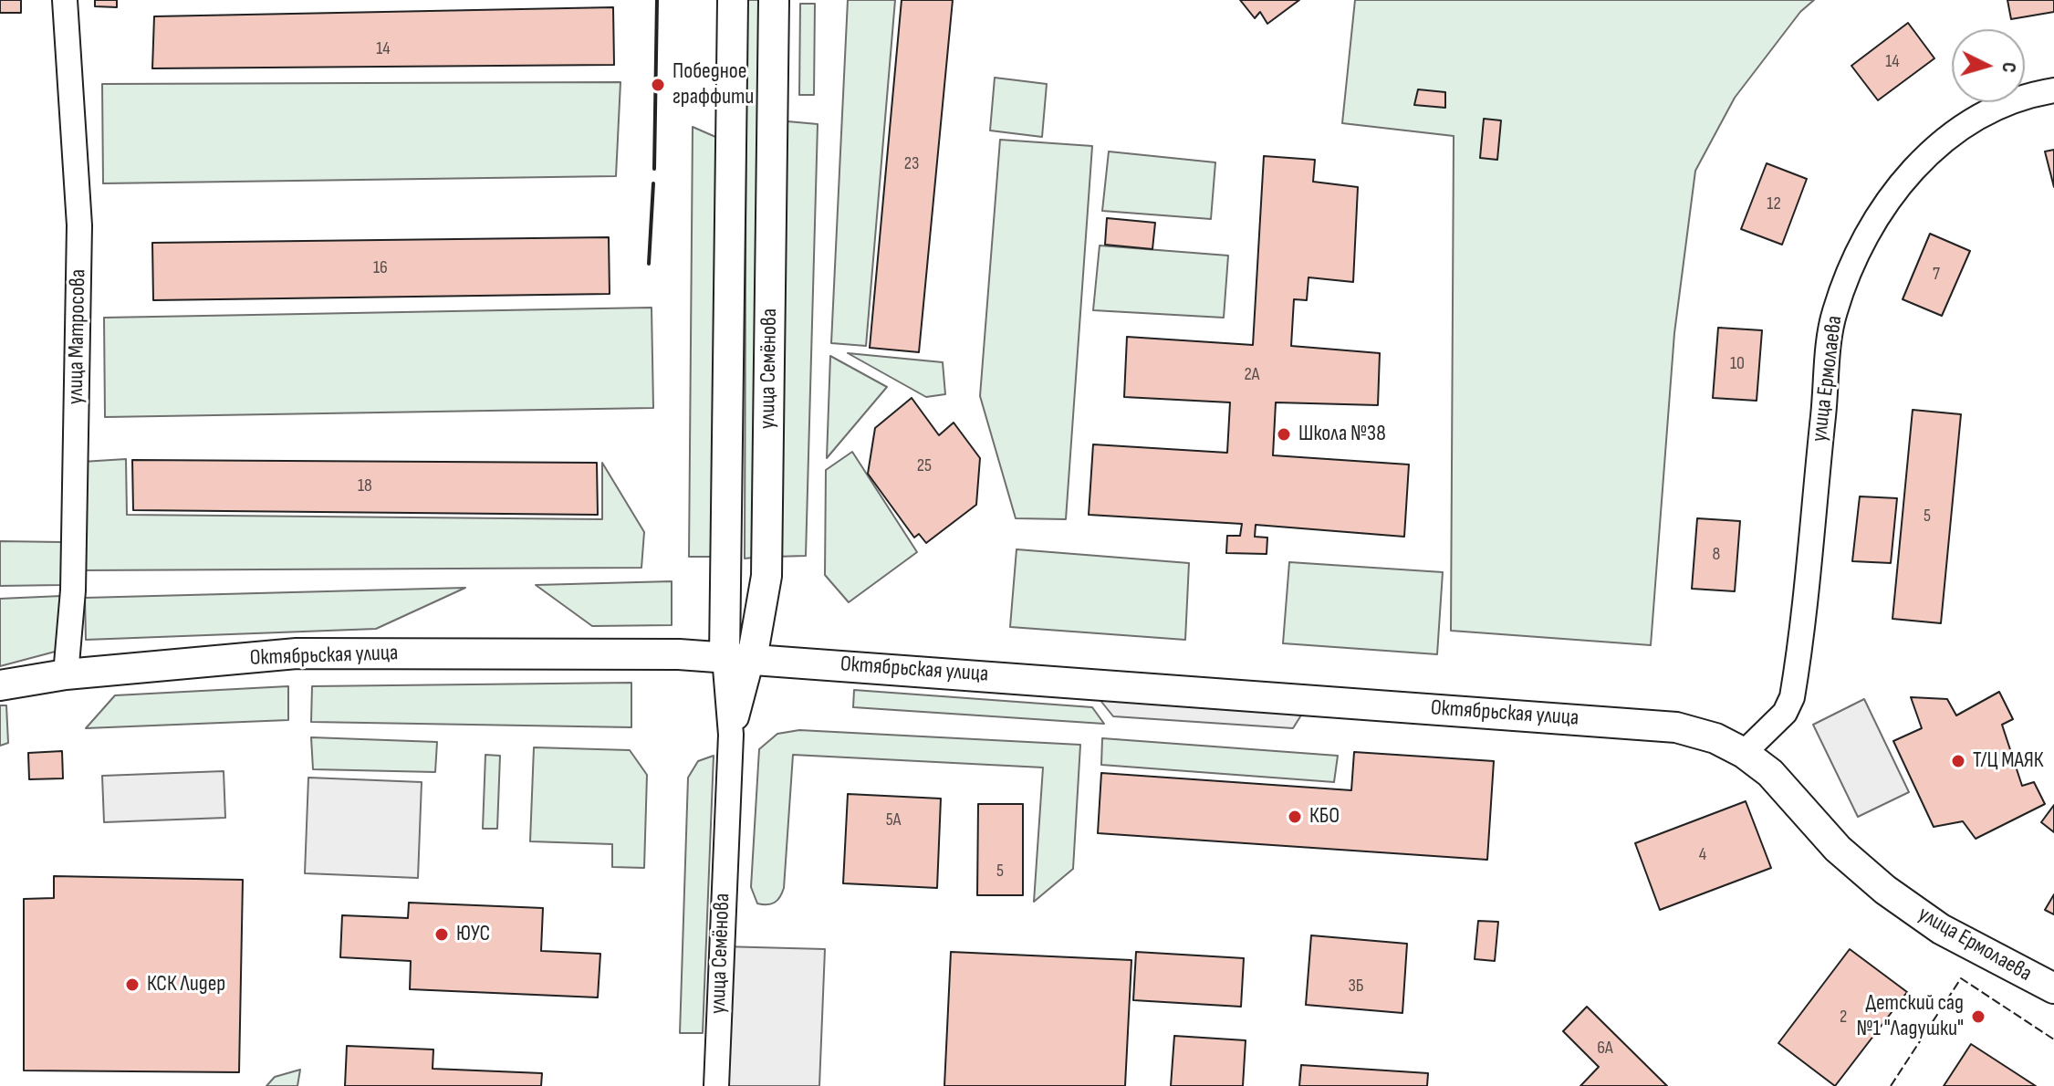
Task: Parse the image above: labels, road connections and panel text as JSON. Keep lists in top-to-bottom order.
{
  "streets": {
    "street": [
      "улица Матросова",
      "улица Семёнова",
      "улица Ермолаева",
      "Октябрьская улица"
    ]
  },
  "crossings": [
    ["улица Матросова", "Октябрьская улица"],
    ["улица Семёнова", "Октябрьская улица"],
    ["улица Ермолаева", "Октябрьская улица"]
  ],
  "places": [
    "Победное граффити",
    "Школа №38",
    "Т/Ц МАЯК",
    "КБО",
    "ЮУС",
    "КСК Лидер",
    "Детский сад №1 \"Ладушки\""
  ],
  "house_numbers": [
    "14",
    "14",
    "23",
    "12",
    "16",
    "7",
    "10",
    "2А",
    "25",
    "18",
    "5",
    "8",
    "5А",
    "4",
    "5",
    "3Б",
    "2",
    "6А"
  ],
  "north": "right"
}
